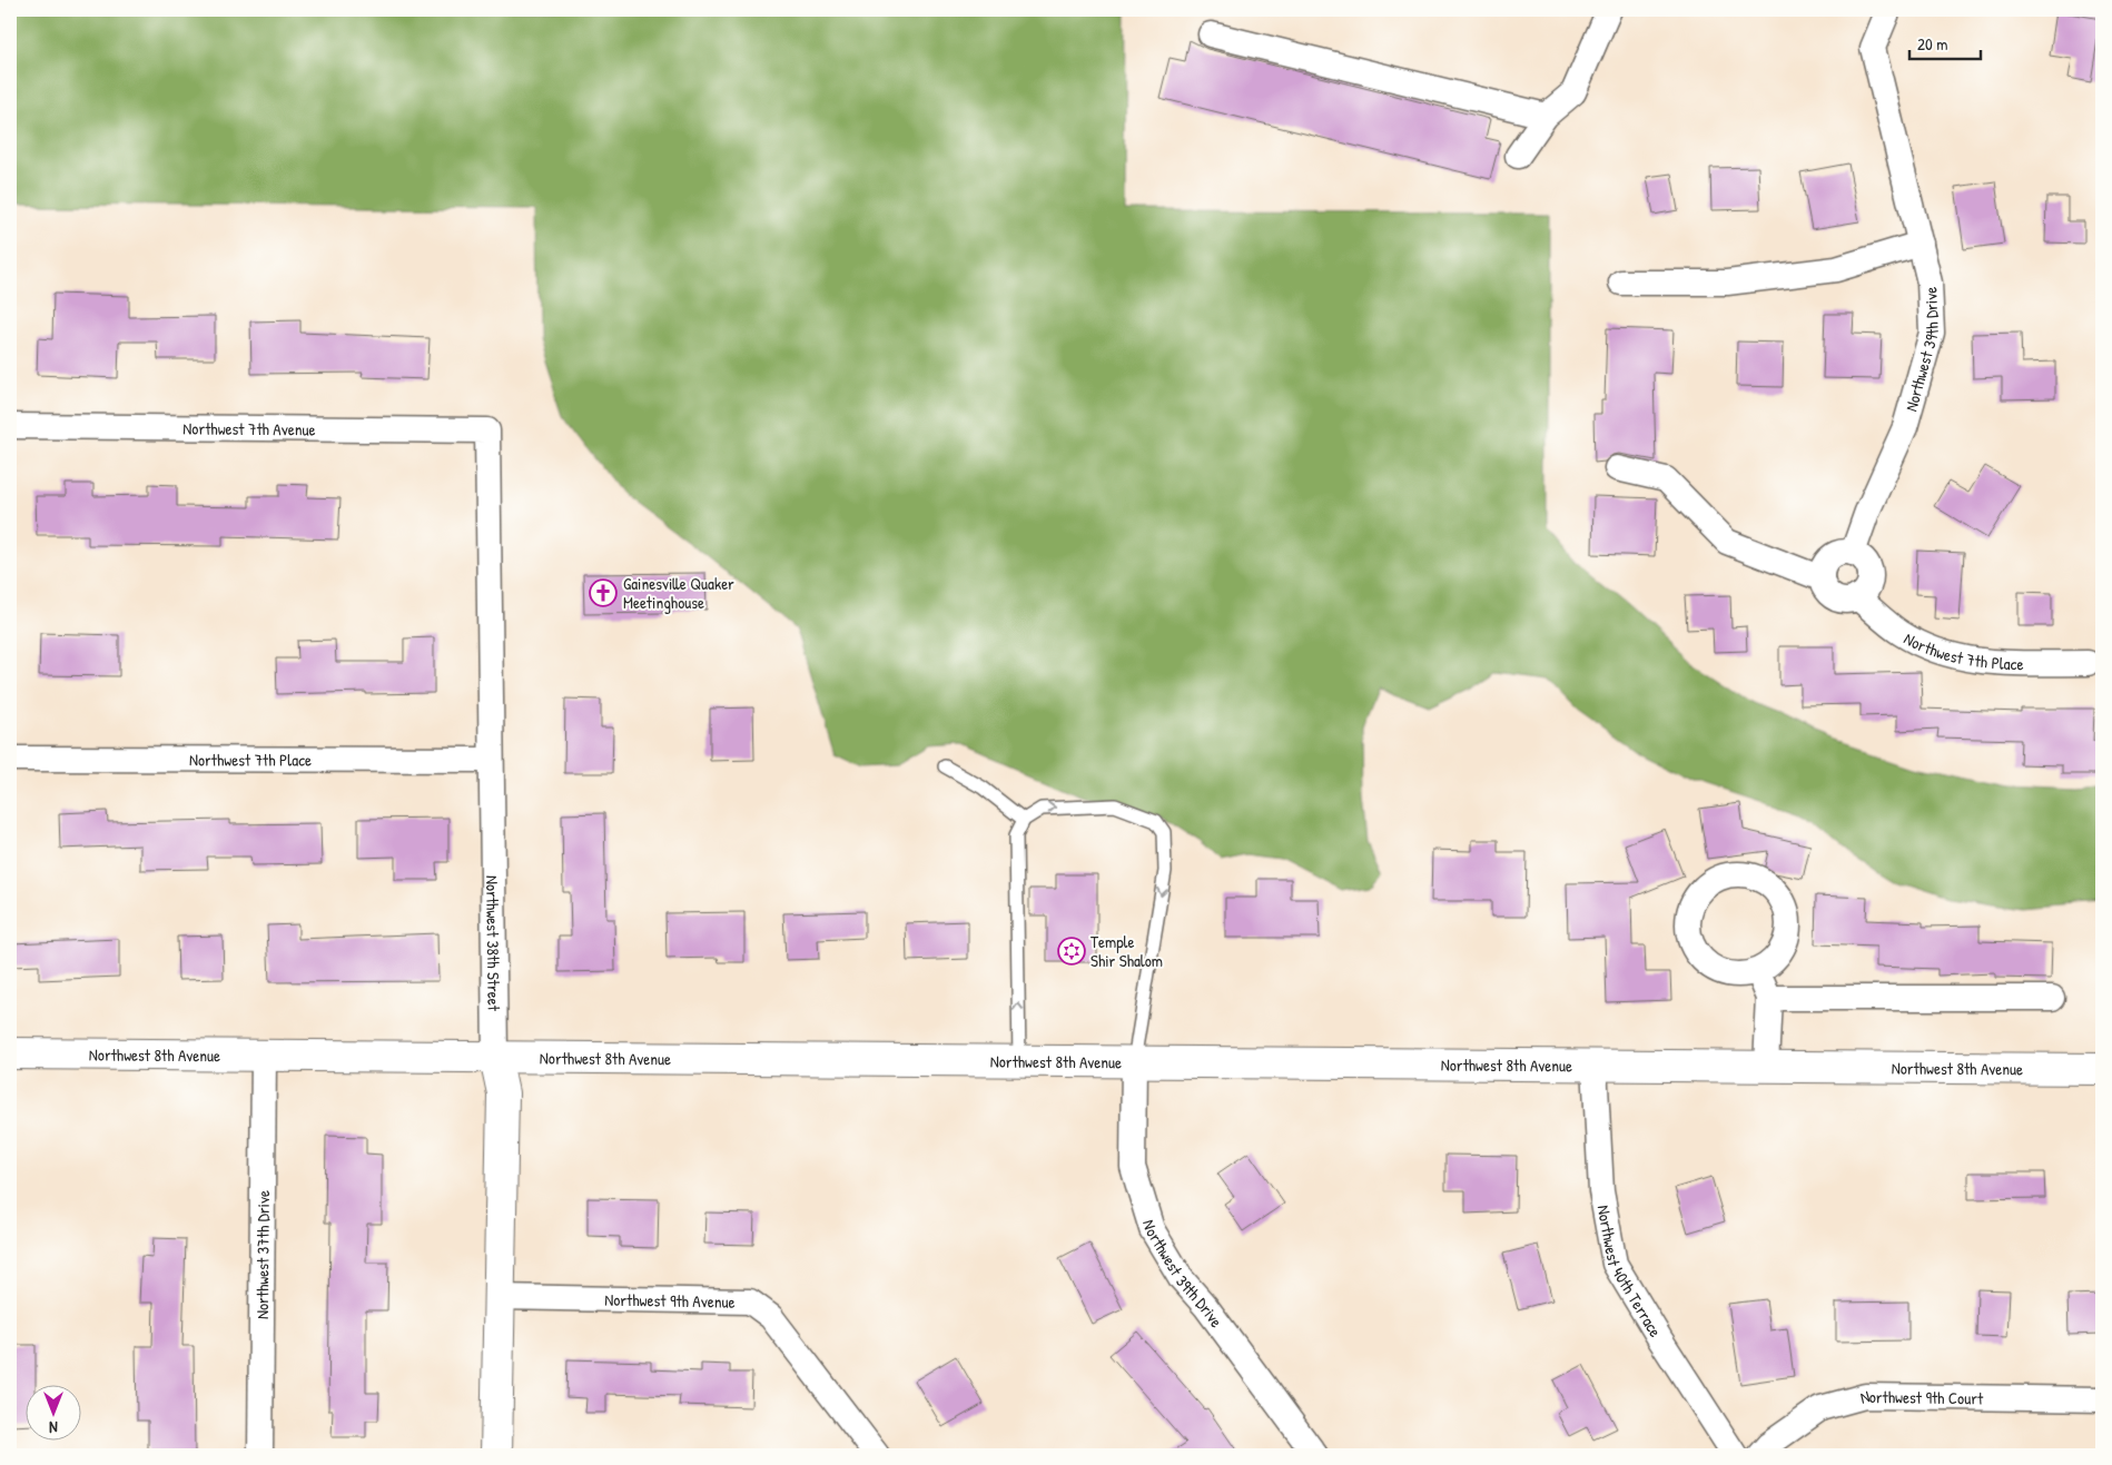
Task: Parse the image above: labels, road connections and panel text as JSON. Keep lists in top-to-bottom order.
{
  "streets": {
    "street": [
      "Northwest 39th Drive",
      "Northwest 7th Avenue",
      "Northwest 7th Place",
      "Northwest 38th Street",
      "Northwest 8th Avenue",
      "Northwest 37th Drive",
      "Northwest 40th Terrace",
      "Northwest 9th Avenue",
      "Northwest 9th Court"
    ]
  },
  "crossings": [
    ["Northwest 39th Drive", "Northwest 7th Place"],
    ["Northwest 39th Drive", "Northwest 8th Avenue"],
    ["Northwest 7th Avenue", "Northwest 38th Street"],
    ["Northwest 7th Place", "Northwest 38th Street"],
    ["Northwest 38th Street", "Northwest 8th Avenue"],
    ["Northwest 38th Street", "Northwest 9th Avenue"],
    ["Northwest 8th Avenue", "Northwest 37th Drive"],
    ["Northwest 8th Avenue", "Northwest 40th Terrace"]
  ],
  "places": {
    "church": ["Gainesville Quaker Meetinghouse"],
    "synagogue": ["Temple Shir Shalom"]
  },
  "scale_bar": "20 m",
  "north": "bottom"
}
